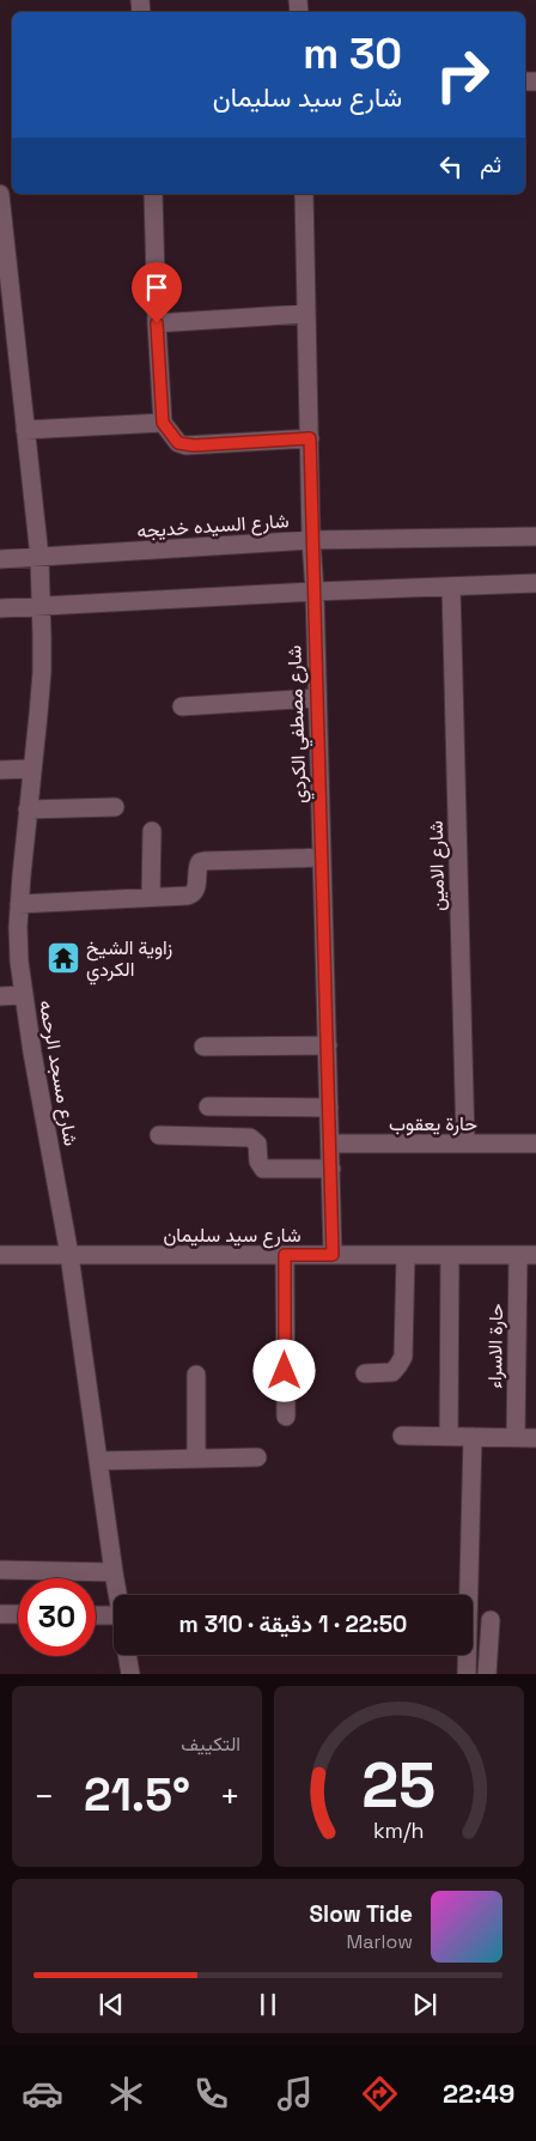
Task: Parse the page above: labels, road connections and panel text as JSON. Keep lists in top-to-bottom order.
{
  "streets": {
    "street": [
      "شارع السيده خديجه",
      "شارع مصطفي الكردي",
      "شارع الامين",
      "شارع مسجد الرحمه",
      "حارة يعقوب",
      "شارع سيد سليمان",
      "حارة الاسراء"
    ]
  },
  "crossings": [
    ["شارع السيده خديجه", "شارع مصطفي الكردي"],
    ["شارع السيده خديجه", "شارع مسجد الرحمه"],
    ["شارع مصطفي الكردي", "حارة يعقوب"],
    ["شارع مصطفي الكردي", "شارع سيد سليمان"],
    ["شارع الامين", "حارة يعقوب"],
    ["شارع مسجد الرحمه", "شارع سيد سليمان"],
    ["شارع سيد سليمان", "حارة الاسراء"]
  ],
  "places": {
    "temple": ["زاوية الشيخ الكردي"]
  },
  "page": {
    "turn": ["30 m", "شارع سيد سليمان"],
    "then": "ثم",
    "limit": "30",
    "trip": "22:50 · 1 دقيقة · 310 m",
    "tile": "التكييف",
    "heat": ["−", "21.5°", "+"],
    "song": ["Slow Tide", "Marlow"],
    "tabs": "22:49",
    "gauge": ["25", "km/h"]
  }
}
